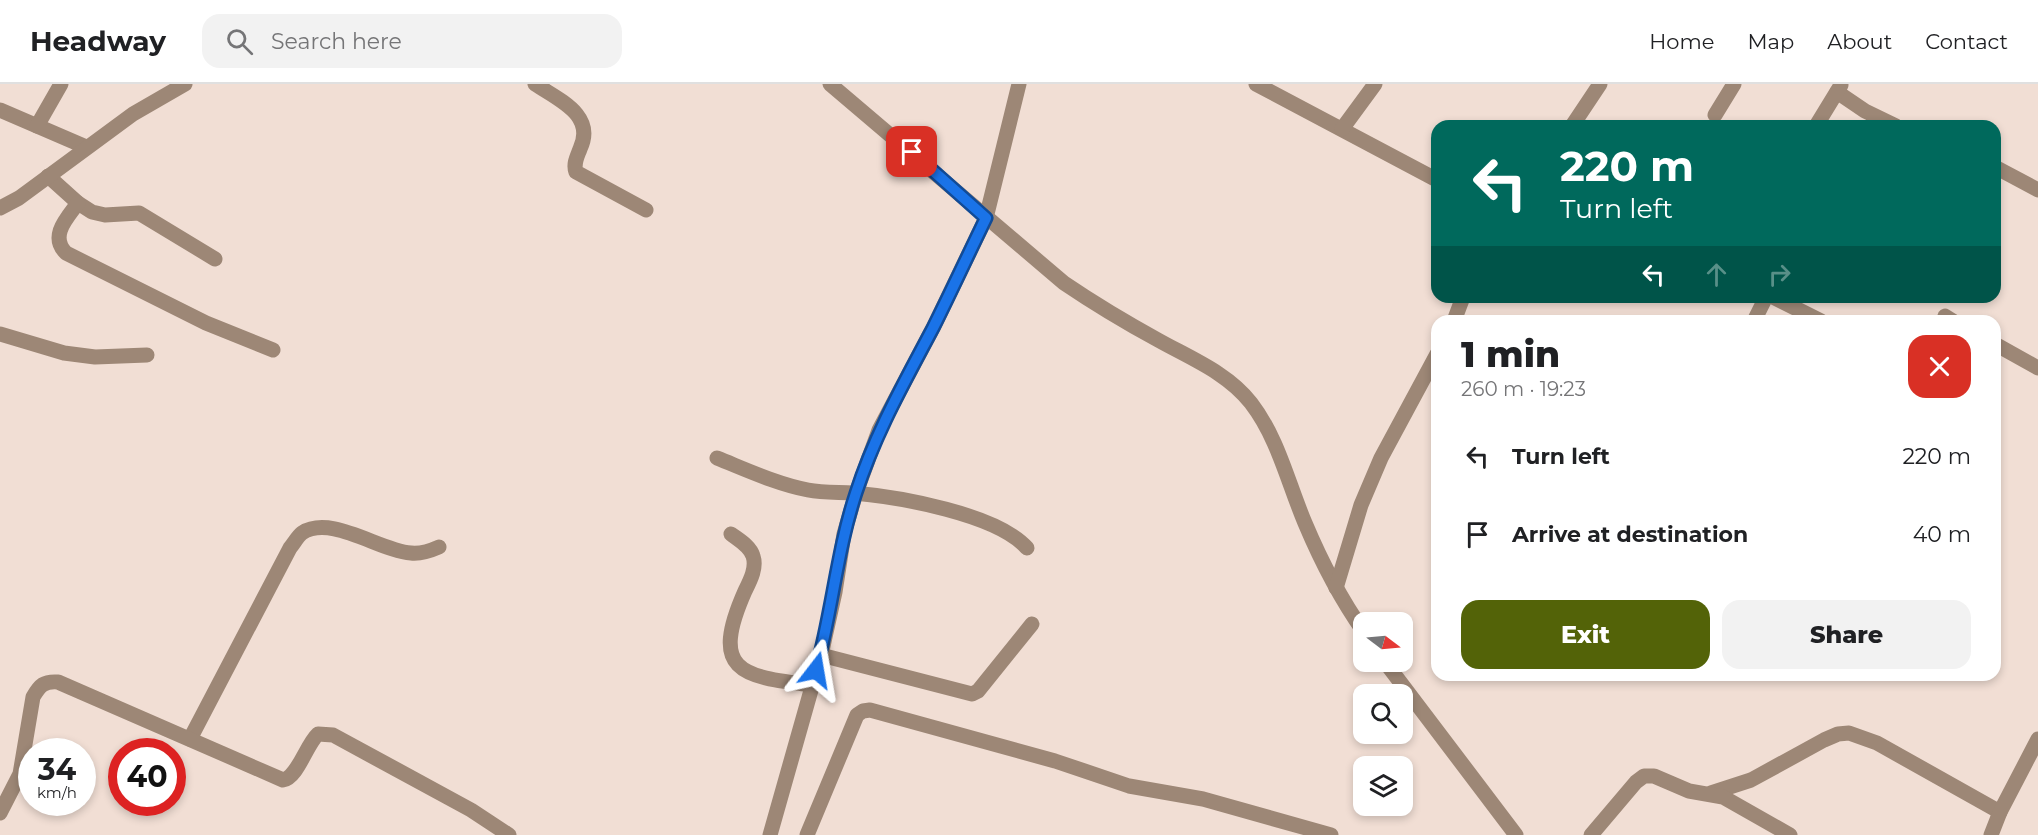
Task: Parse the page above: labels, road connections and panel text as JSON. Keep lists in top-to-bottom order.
{
  "north": "right",
  "page": {
    "header": "Headway",
    "search": "Search here",
    "nav": [
      "Home",
      "Map",
      "About",
      "Contact"
    ],
    "turn": ["220 m", "Turn left"],
    "heading": ["1 min", "260 m · 19:23"],
    "list": [
      {
        "name": "Turn left",
        "value": "220 m"
      },
      {
        "name": "Arrive at destination",
        "value": "40 m"
      }
    ],
    "buttons": ["Exit", "Share"],
    "speed": "34 km/h",
    "limit": "40"
  }
}
